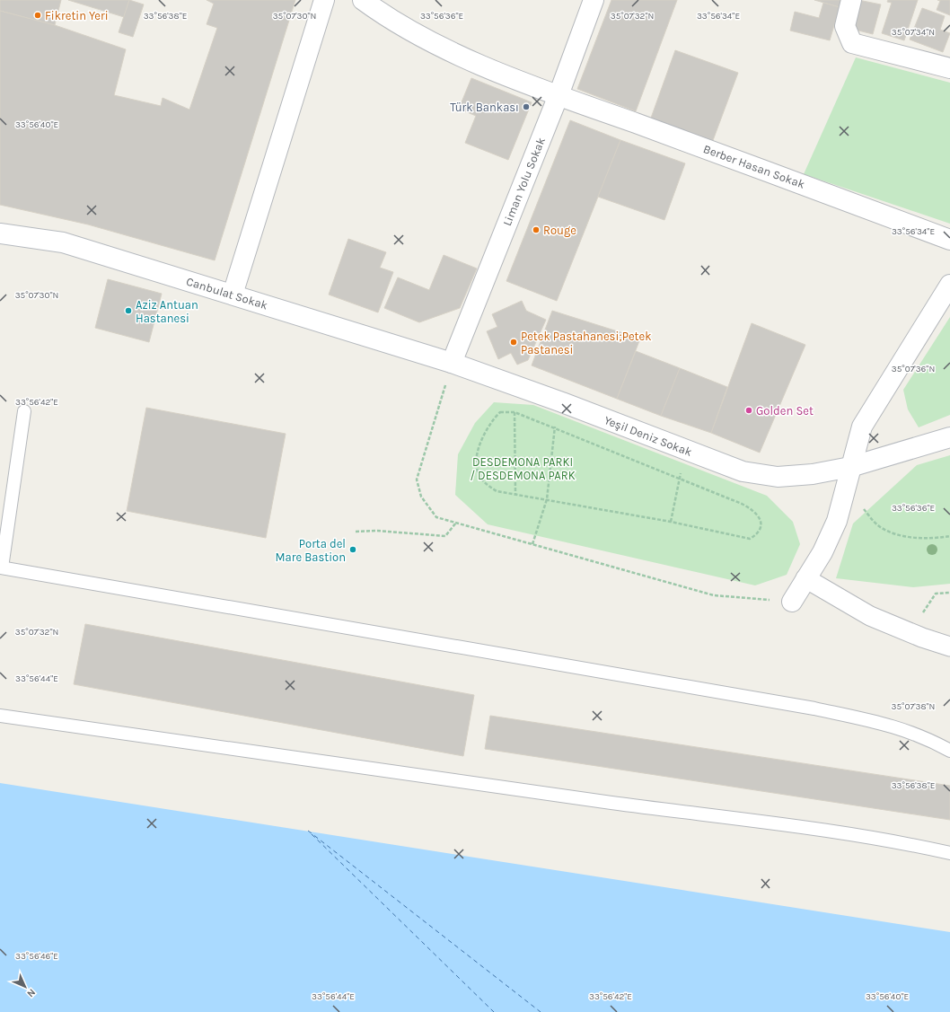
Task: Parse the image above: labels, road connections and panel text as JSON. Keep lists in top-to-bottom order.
{
  "streets": {
    "street": [
      "Berber Hasan Sokak",
      "Liman Yolu Sokak",
      "Canbulat Sokak",
      "Yeşil Deniz Sokak"
    ]
  },
  "crossings": [
    ["Berber Hasan Sokak", "Liman Yolu Sokak"],
    ["Liman Yolu Sokak", "Canbulat Sokak"],
    ["Liman Yolu Sokak", "Yeşil Deniz Sokak"],
    ["Canbulat Sokak", "Yeşil Deniz Sokak"]
  ],
  "parks": ["DESDEMONA PARKI / DESDEMONA PARK"],
  "places": [
    "Fikretin Yeri",
    "Türk Bankası",
    "Rouge",
    "Aziz Antuan Hastanesi",
    "Petek Pastahanesi;Petek Pastanesi",
    "Golden Set",
    "Porta del Mare Bastion"
  ],
  "north": "bottom right",
  "coordinates": [
    "33°56'38\"E",
    "35°07'30\"N",
    "33°56'36\"E",
    "35°07'32\"N",
    "33°56'34\"E",
    "35°07'34\"N",
    "33°56'40\"E",
    "35°07'36\"N",
    "33°56'42\"E",
    "33°56'44\"E",
    "35°07'38\"N",
    "33°56'46\"E"
  ]
}
